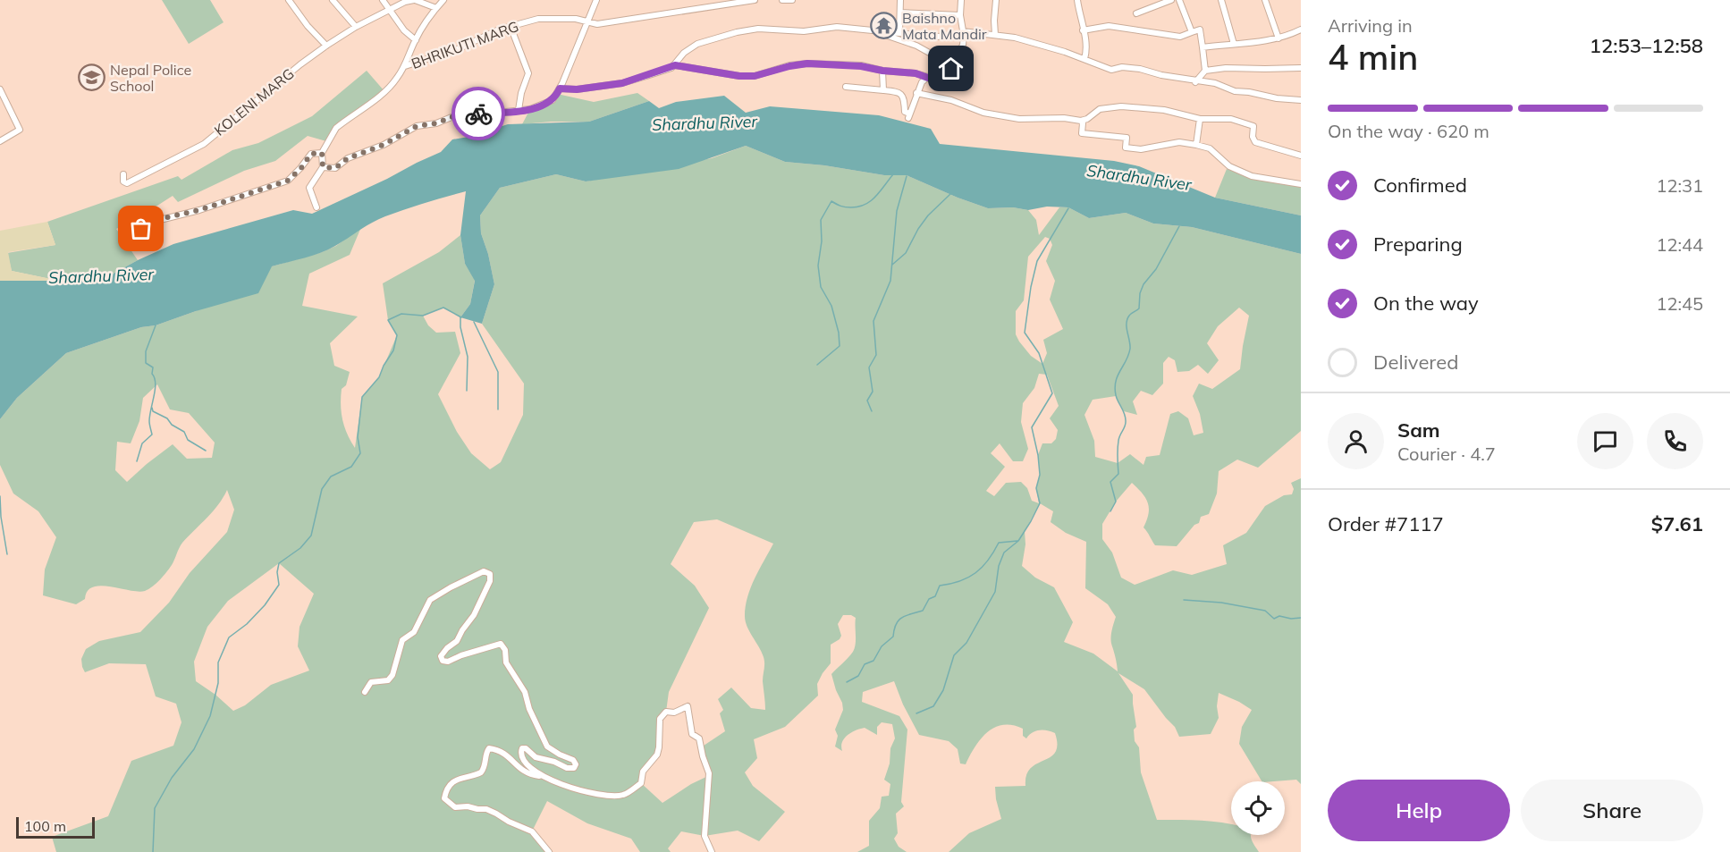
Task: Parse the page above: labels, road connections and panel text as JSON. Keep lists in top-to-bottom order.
{
  "streets": {
    "street": ["BHRIKUTI MARG", "KOLENI MARG"]
  },
  "water": ["Shardhu River"],
  "places": {
    "temple": ["Baishno Mata Mandir"],
    "school or university": ["Nepal Police School"]
  },
  "scale_bar": "100 m",
  "page": {
    "heading": ["4 min", "Arriving in", "12:53–12:58"],
    "panel": [
      "Sam",
      "Courier · 4.7",
      "Order #7117",
      "$7.61"
    ],
    "bar": "On the way · 620 m",
    "list": [
      ["Confirmed", "12:31"],
      ["Preparing", "12:44"],
      ["On the way", "12:45"],
      "Delivered"
    ],
    "buttons": ["Help", "Share"],
    "scale": "100 m"
  }
}
